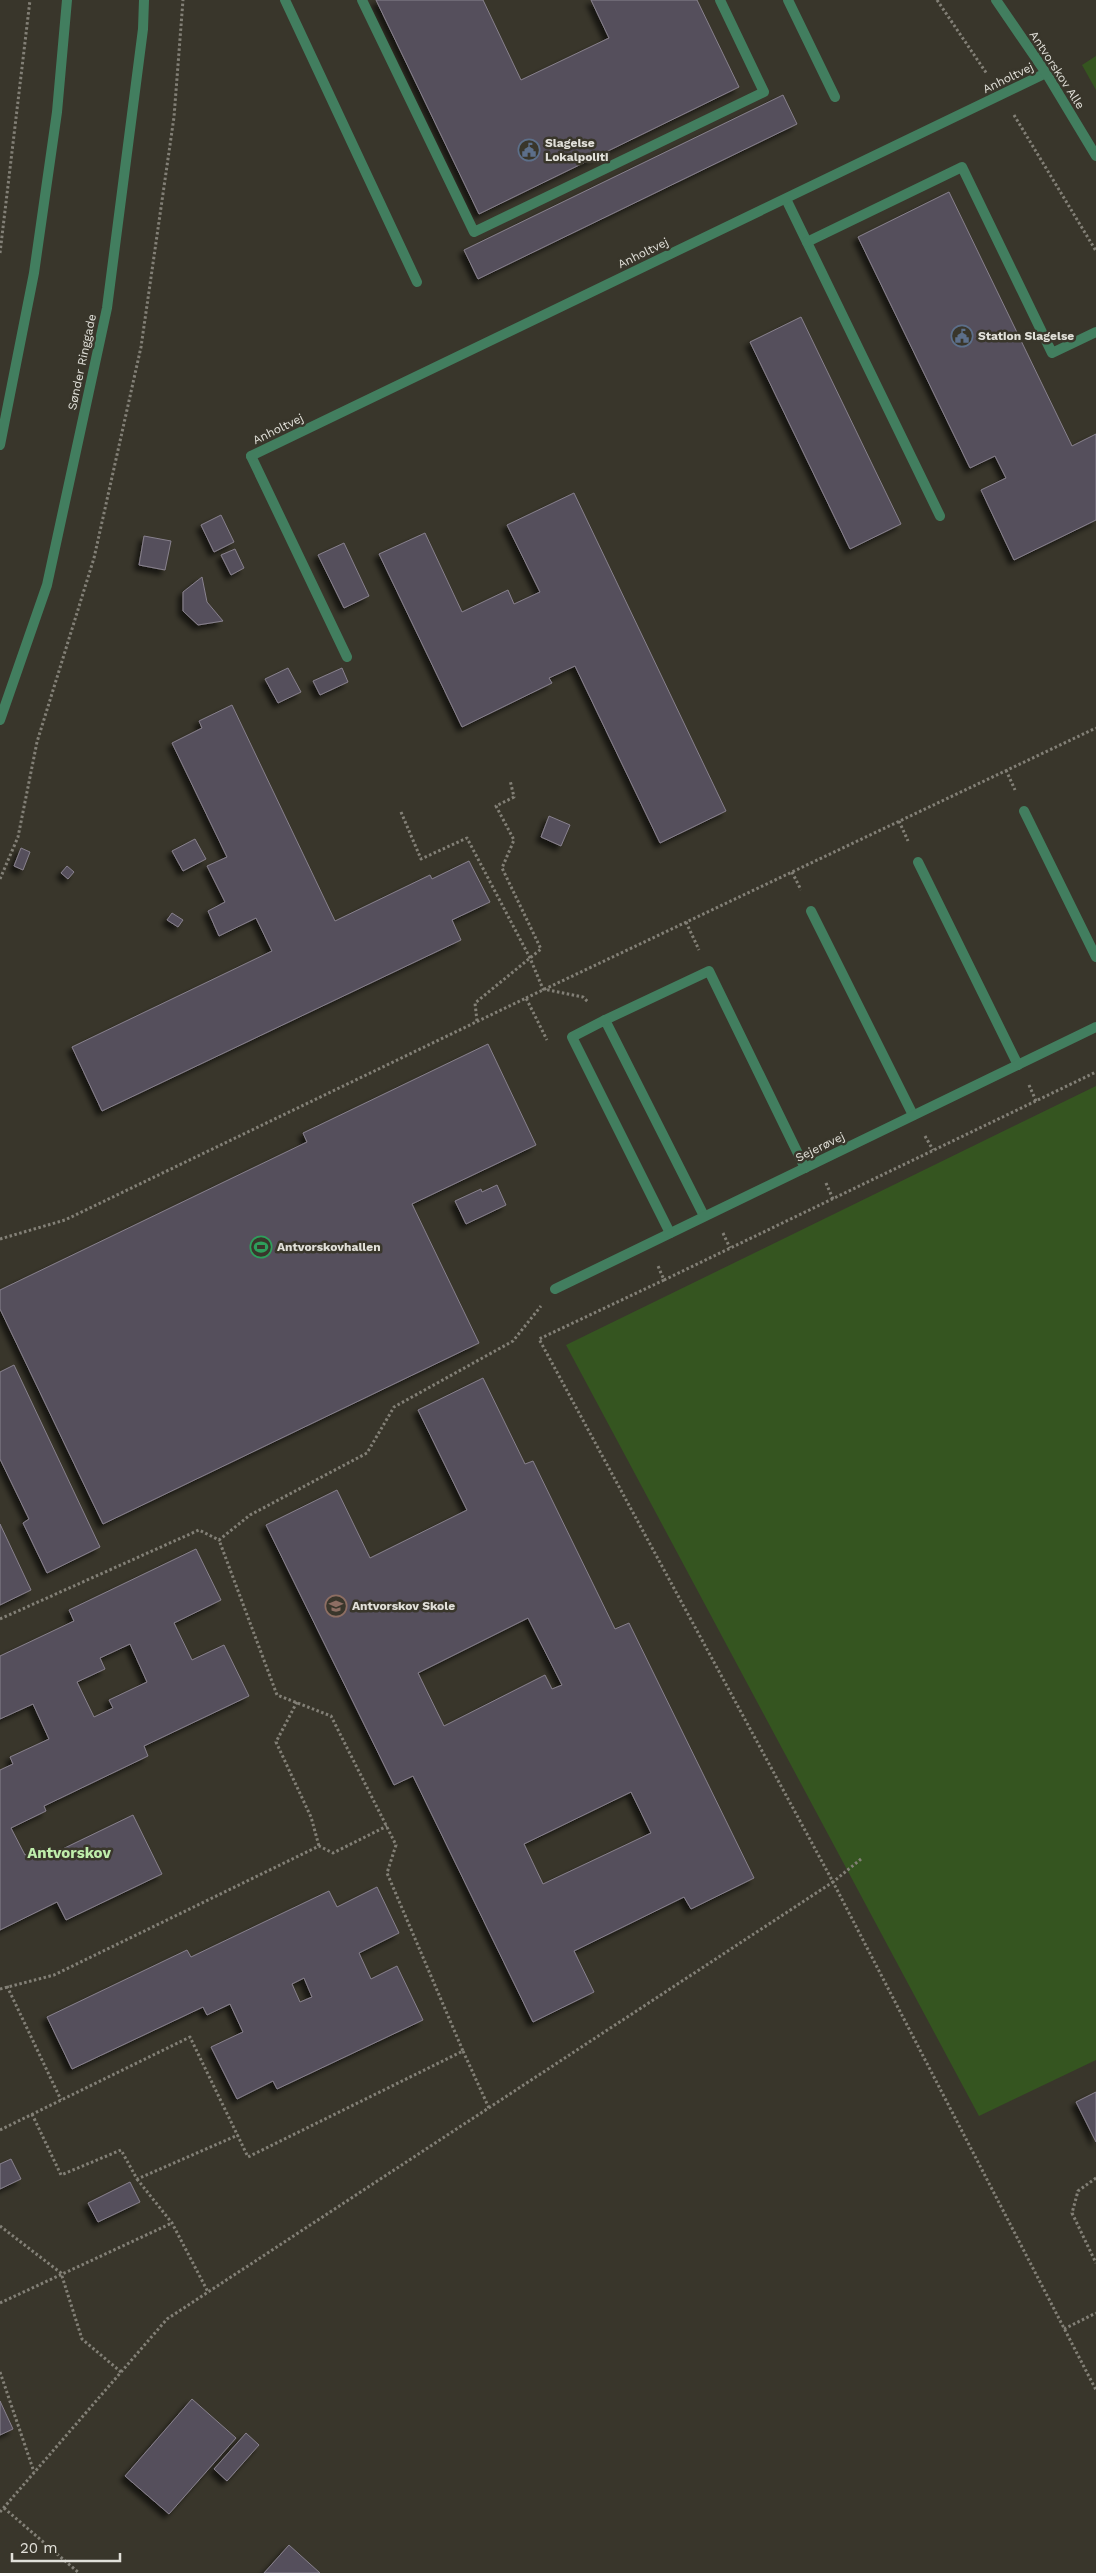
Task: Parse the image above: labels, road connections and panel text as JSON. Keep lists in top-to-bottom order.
{
  "streets": {
    "street": [
      "Antvorskov Alle",
      "Anholtvej",
      "Sønder Ringgade",
      "Sejerøvej"
    ]
  },
  "crossings": [
    ["Antvorskov Alle", "Anholtvej"]
  ],
  "districts": ["Antvorskov"],
  "places": {
    "public building": ["Slagelse Lokalpoliti", "Station Slagelse"],
    "sports": ["Antvorskovhallen"],
    "school or university": ["Antvorskov Skole"]
  },
  "scale_bar": "20 m"
}
